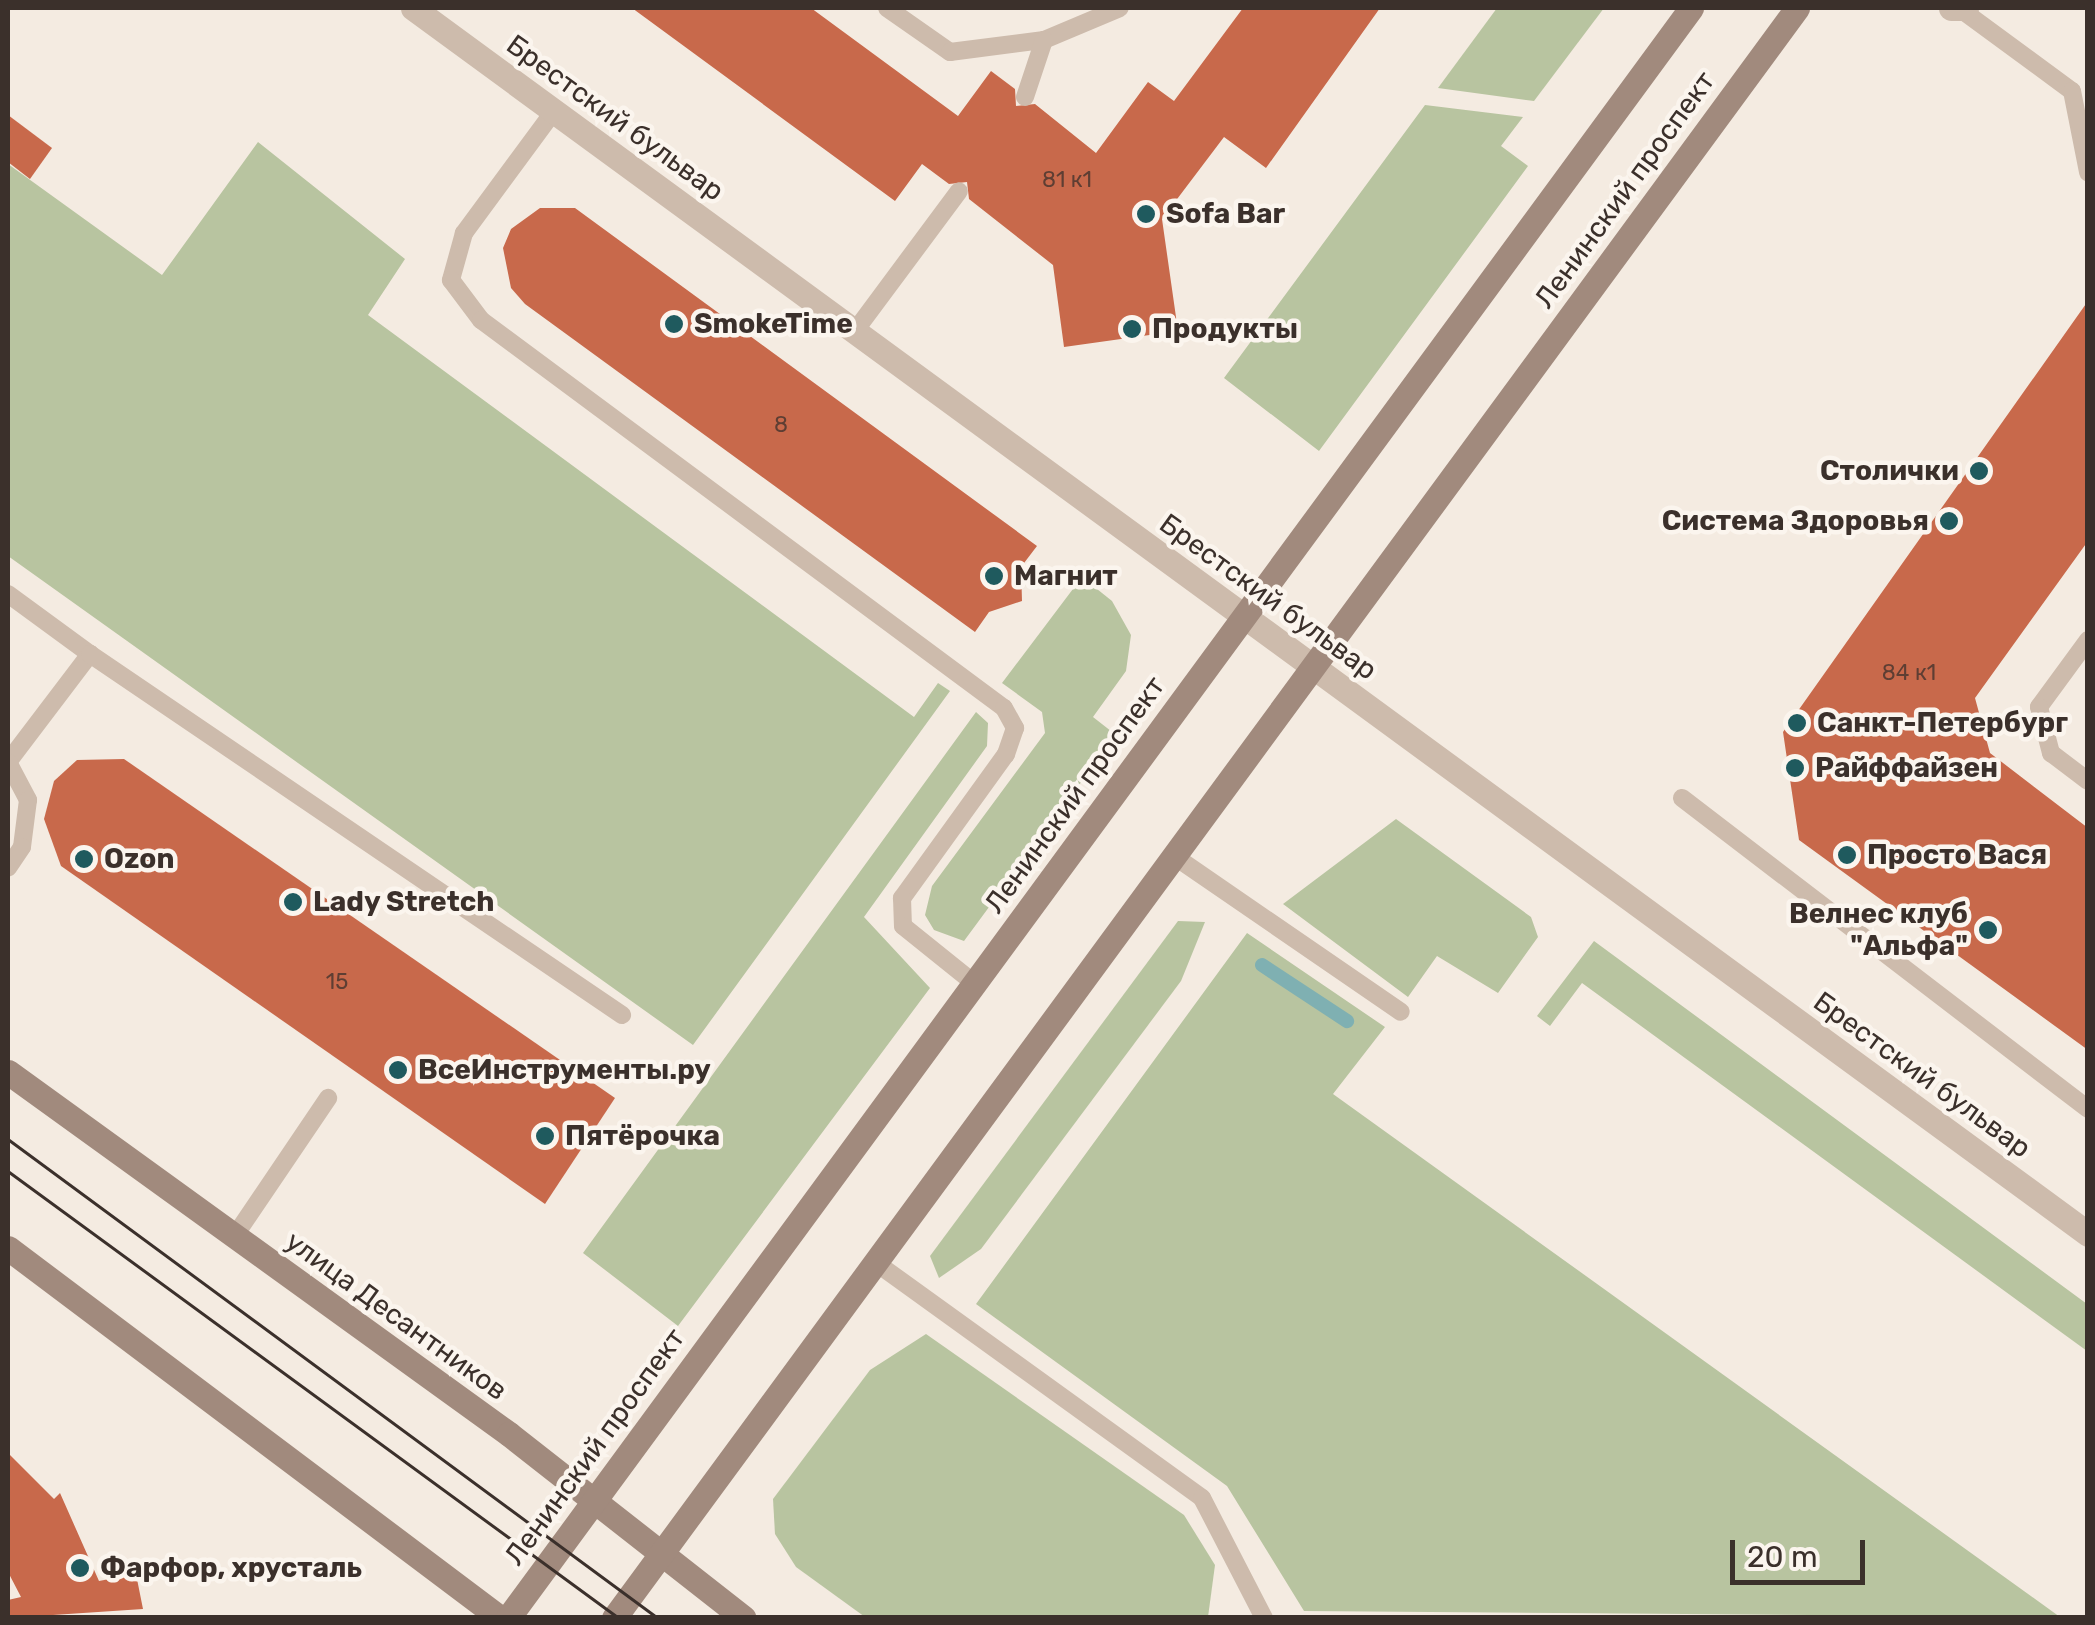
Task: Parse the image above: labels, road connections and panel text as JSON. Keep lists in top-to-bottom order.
{
  "streets": {
    "main road": ["Ленинский проспект", "улица Десантников"],
    "street": ["Брестский бульвар"]
  },
  "crossings": [
    ["Брестский бульвар", "Ленинский проспект"],
    ["Ленинский проспект", "улица Десантников"]
  ],
  "places": [
    "Sofa Bar",
    "SmokeTime",
    "Продукты",
    "Столички",
    "Система Здоровья",
    "Магнит",
    "Санкт-Петербург",
    "Райффайзен",
    "Просто Вася",
    "Ozon",
    "Lady Stretch",
    "Велнес клуб \"Альфа\"",
    "ВсеИнструменты.ру",
    "Пятёрочка",
    "Фарфор, хрусталь"
  ],
  "house_numbers": [
    "81 к1",
    "8",
    "84 к1",
    "15"
  ],
  "scale_bar": "20 m"
}
